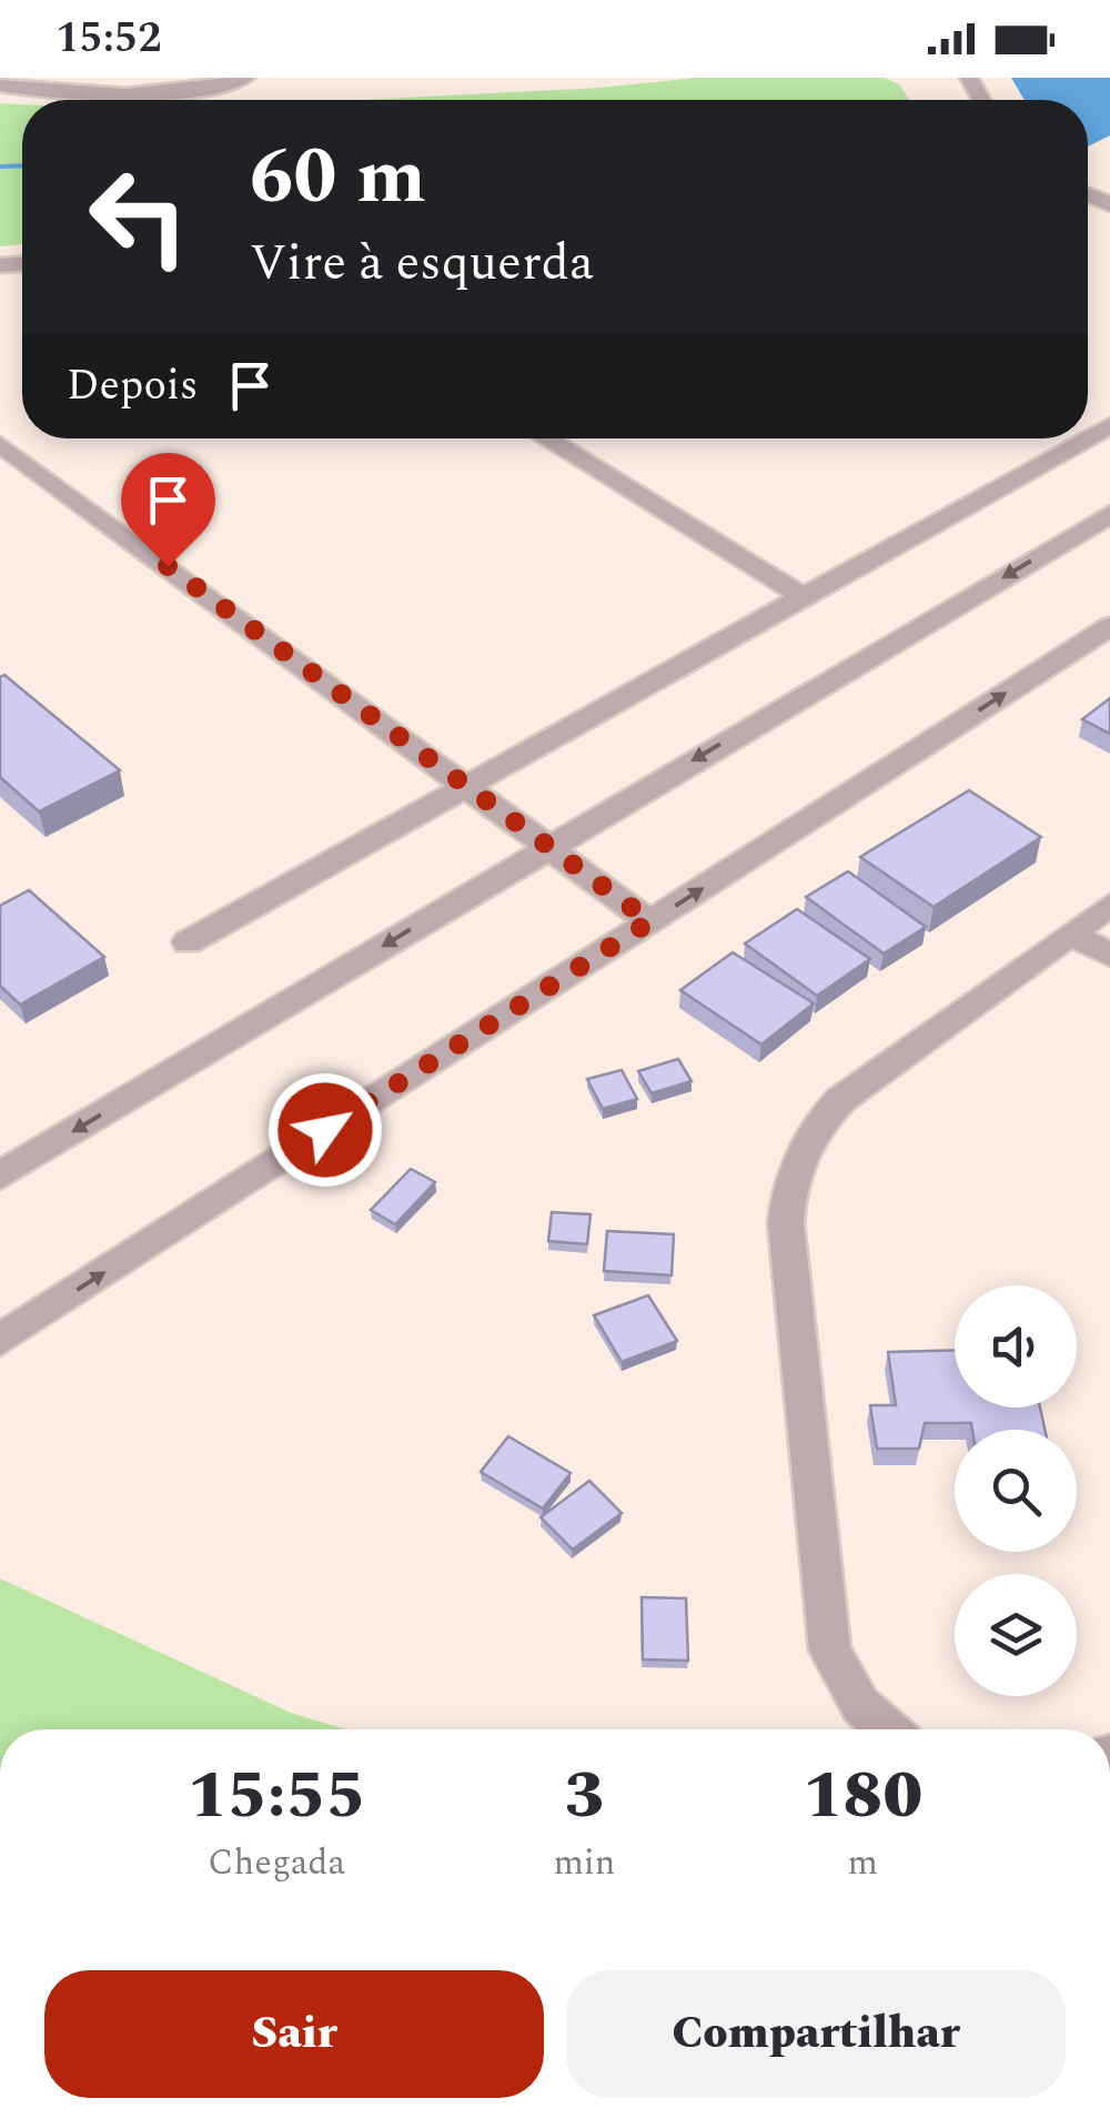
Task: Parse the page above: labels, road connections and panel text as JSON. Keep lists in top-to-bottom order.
{
  "page": {
    "status": "15:52",
    "turn": ["60 m", "Vire à esquerda"],
    "then": "Depois",
    "eta": [
      "15:55",
      "Chegada",
      "3",
      "min",
      "180",
      "m"
    ],
    "buttons": ["Sair", "Compartilhar"]
  }
}
